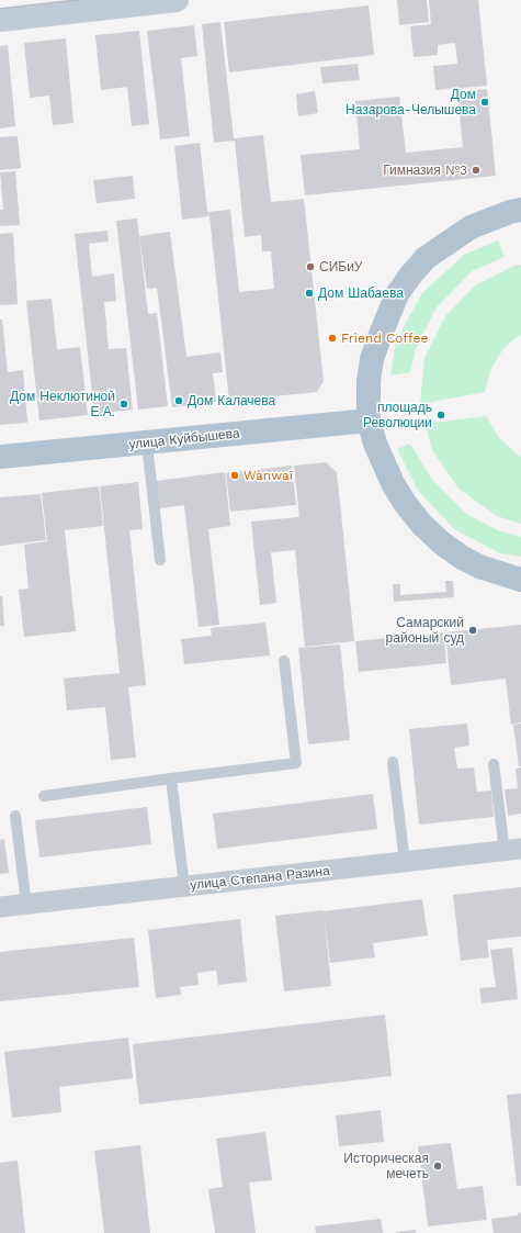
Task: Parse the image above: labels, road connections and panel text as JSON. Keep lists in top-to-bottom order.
{
  "streets": {
    "main road": ["улица Куйбышева"],
    "street": ["улица Степана Разина"]
  },
  "places": [
    "Дом Назарова-Челышева",
    "Гимназия №3",
    "СИБиУ",
    "Дом Шабаева",
    "Friend Coffee",
    "Дом Калачева",
    "Дом Неклютиной Е.А.",
    "площадь Революции",
    "Wànwaī",
    "Самарский районый суд",
    "Историческая мечеть"
  ]
}
